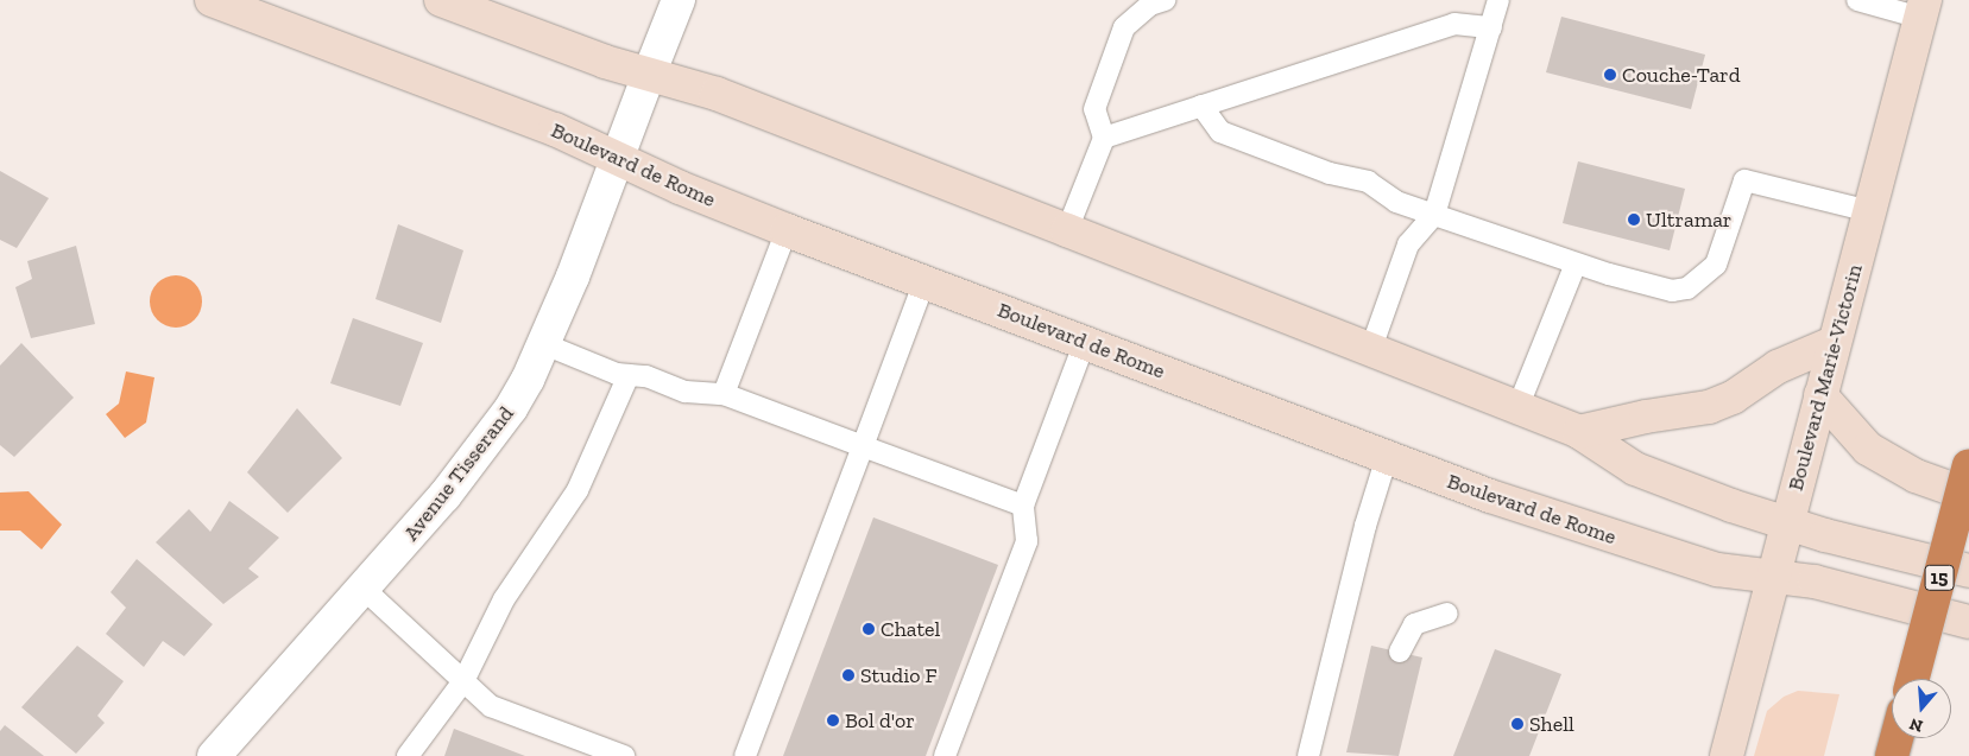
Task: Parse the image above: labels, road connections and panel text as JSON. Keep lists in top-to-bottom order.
{
  "streets": {
    "highway": ["15"],
    "main road": ["Boulevard de Rome", "Boulevard Marie-Victorin"],
    "street": ["Avenue Tisserand"]
  },
  "crossings": [
    ["Boulevard de Rome", "Boulevard Marie-Victorin"],
    ["Boulevard de Rome", "Avenue Tisserand"]
  ],
  "places": [
    "Couche-Tard",
    "Ultramar",
    "Chatel",
    "Studio F",
    "Bol d'or",
    "Shell"
  ],
  "north": "bottom"
}
